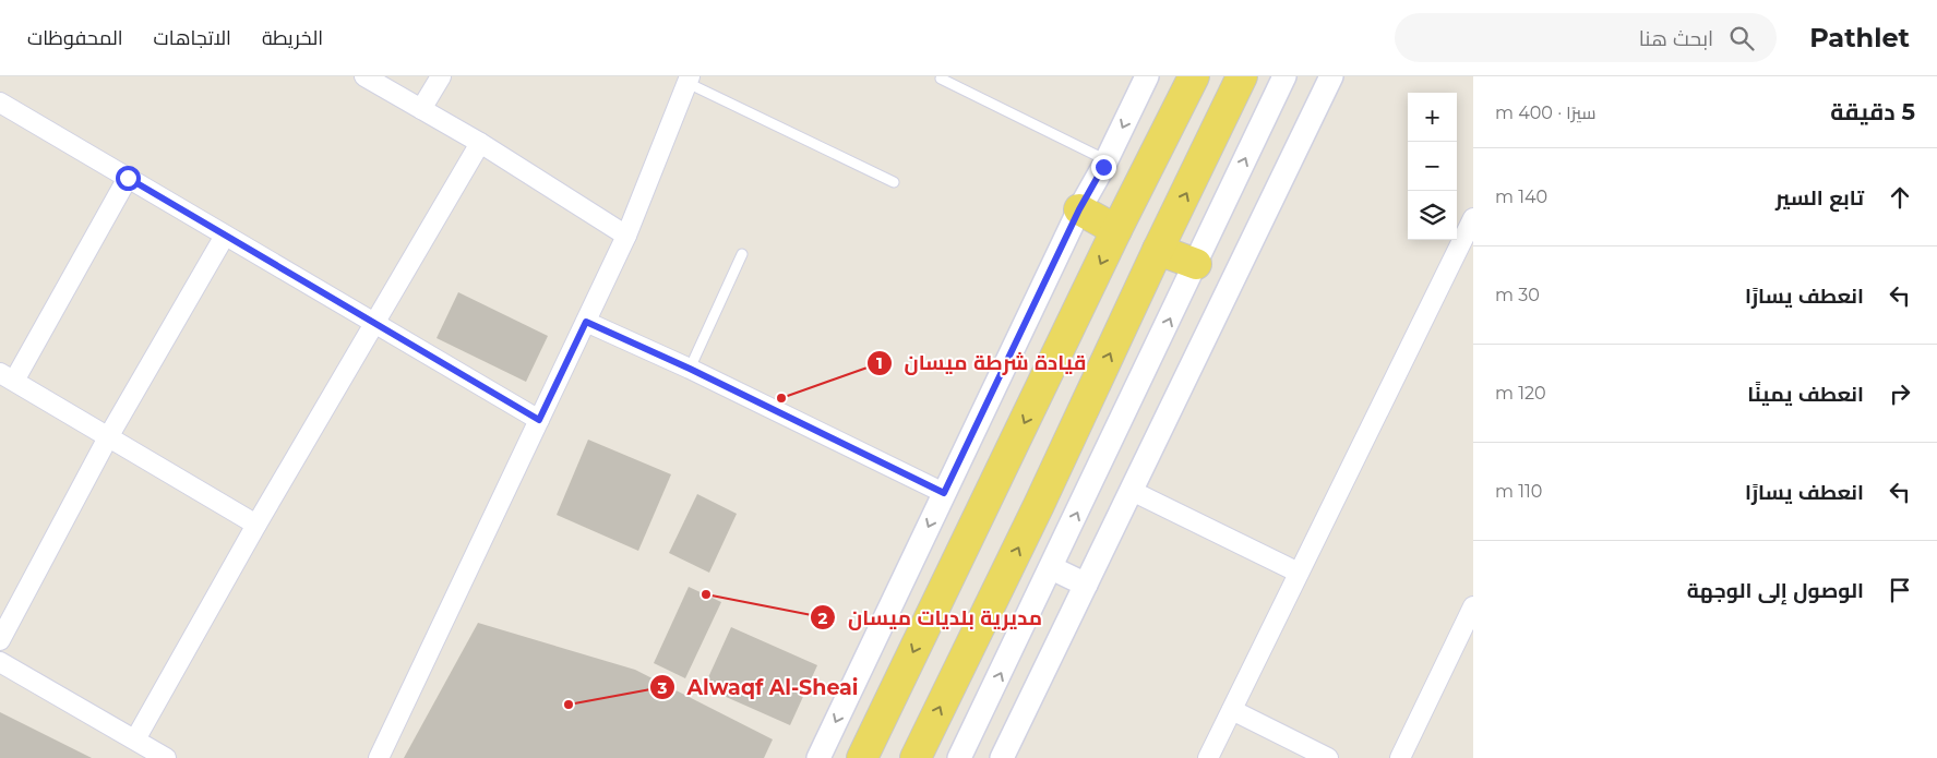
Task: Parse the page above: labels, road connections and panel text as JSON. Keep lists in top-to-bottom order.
{
  "places": ["قيادة شرطة ميسان", "مديرية بلديات ميسان", "Alwaqf Al-Sheai"],
  "page": {
    "header": "Pathlet",
    "search": "ابحث هنا",
    "nav": ["الخريطة", "الاتجاهات", "المحفوظات"],
    "heading": ["5 دقيقة", "سيرًا · 400 m"],
    "map_buttons": ["+", "−"],
    "list": [
      ["تابع السير", "140 m"],
      ["انعطف يسارًا", "30 m"],
      ["انعطف يمينًا", "120 m"],
      ["انعطف يسارًا", "110 m"],
      "الوصول إلى الوجهة"
    ]
  }
}
